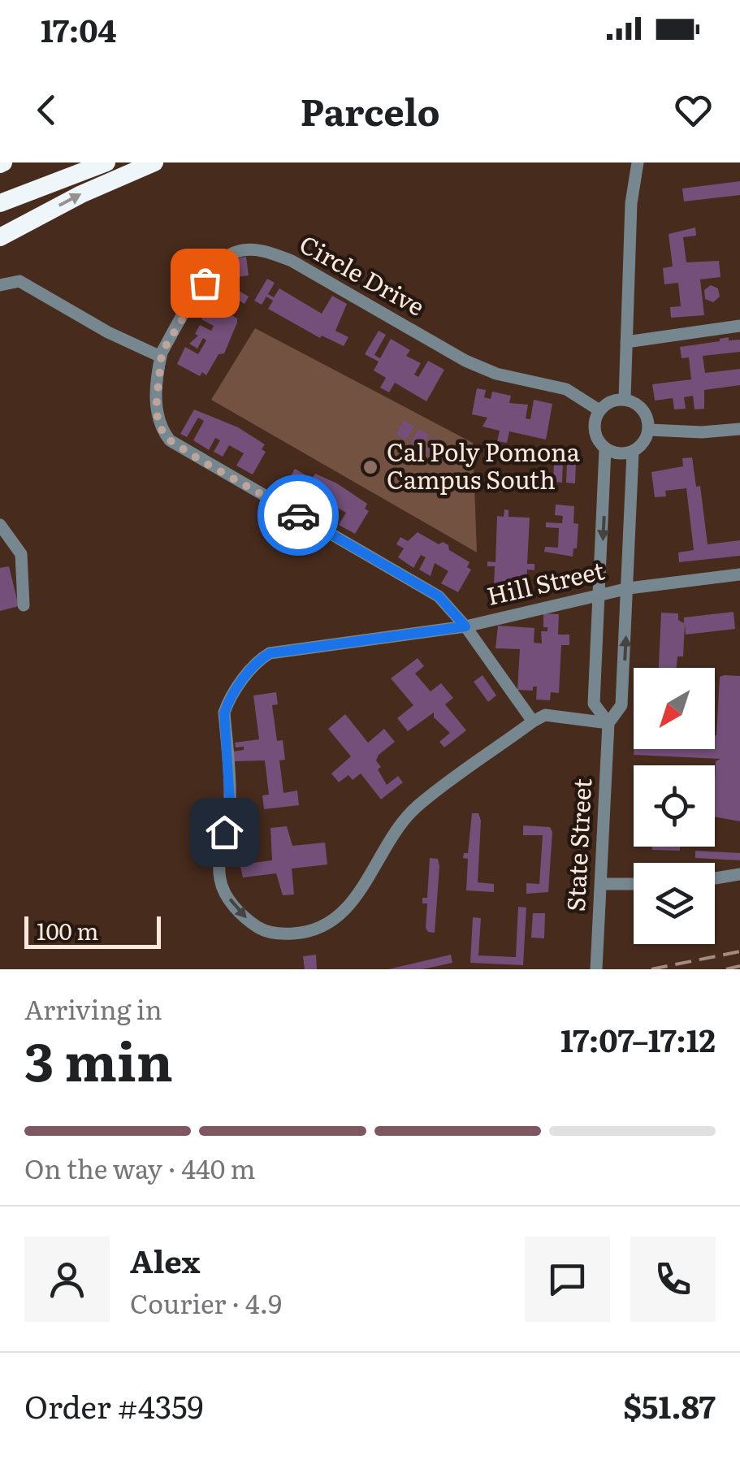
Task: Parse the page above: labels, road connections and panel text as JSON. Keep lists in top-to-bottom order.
{
  "streets": {
    "street": ["Circle Drive", "Hill Street", "State Street"]
  },
  "crossings": [
    ["Circle Drive", "Hill Street"],
    ["Circle Drive", "State Street"],
    ["Hill Street", "State Street"]
  ],
  "places": ["Cal Poly Pomona Campus South"],
  "scale_bar": "100 m",
  "north": "bottom left",
  "page": {
    "status": "17:04",
    "header": "Parcelo",
    "scale": "100 m",
    "heading": ["3 min", "Arriving in", "17:07–17:12"],
    "panel": [
      "Alex",
      "Courier · 4.9",
      "Order #4359",
      "$51.87"
    ],
    "bar": "On the way · 440 m"
  }
}
